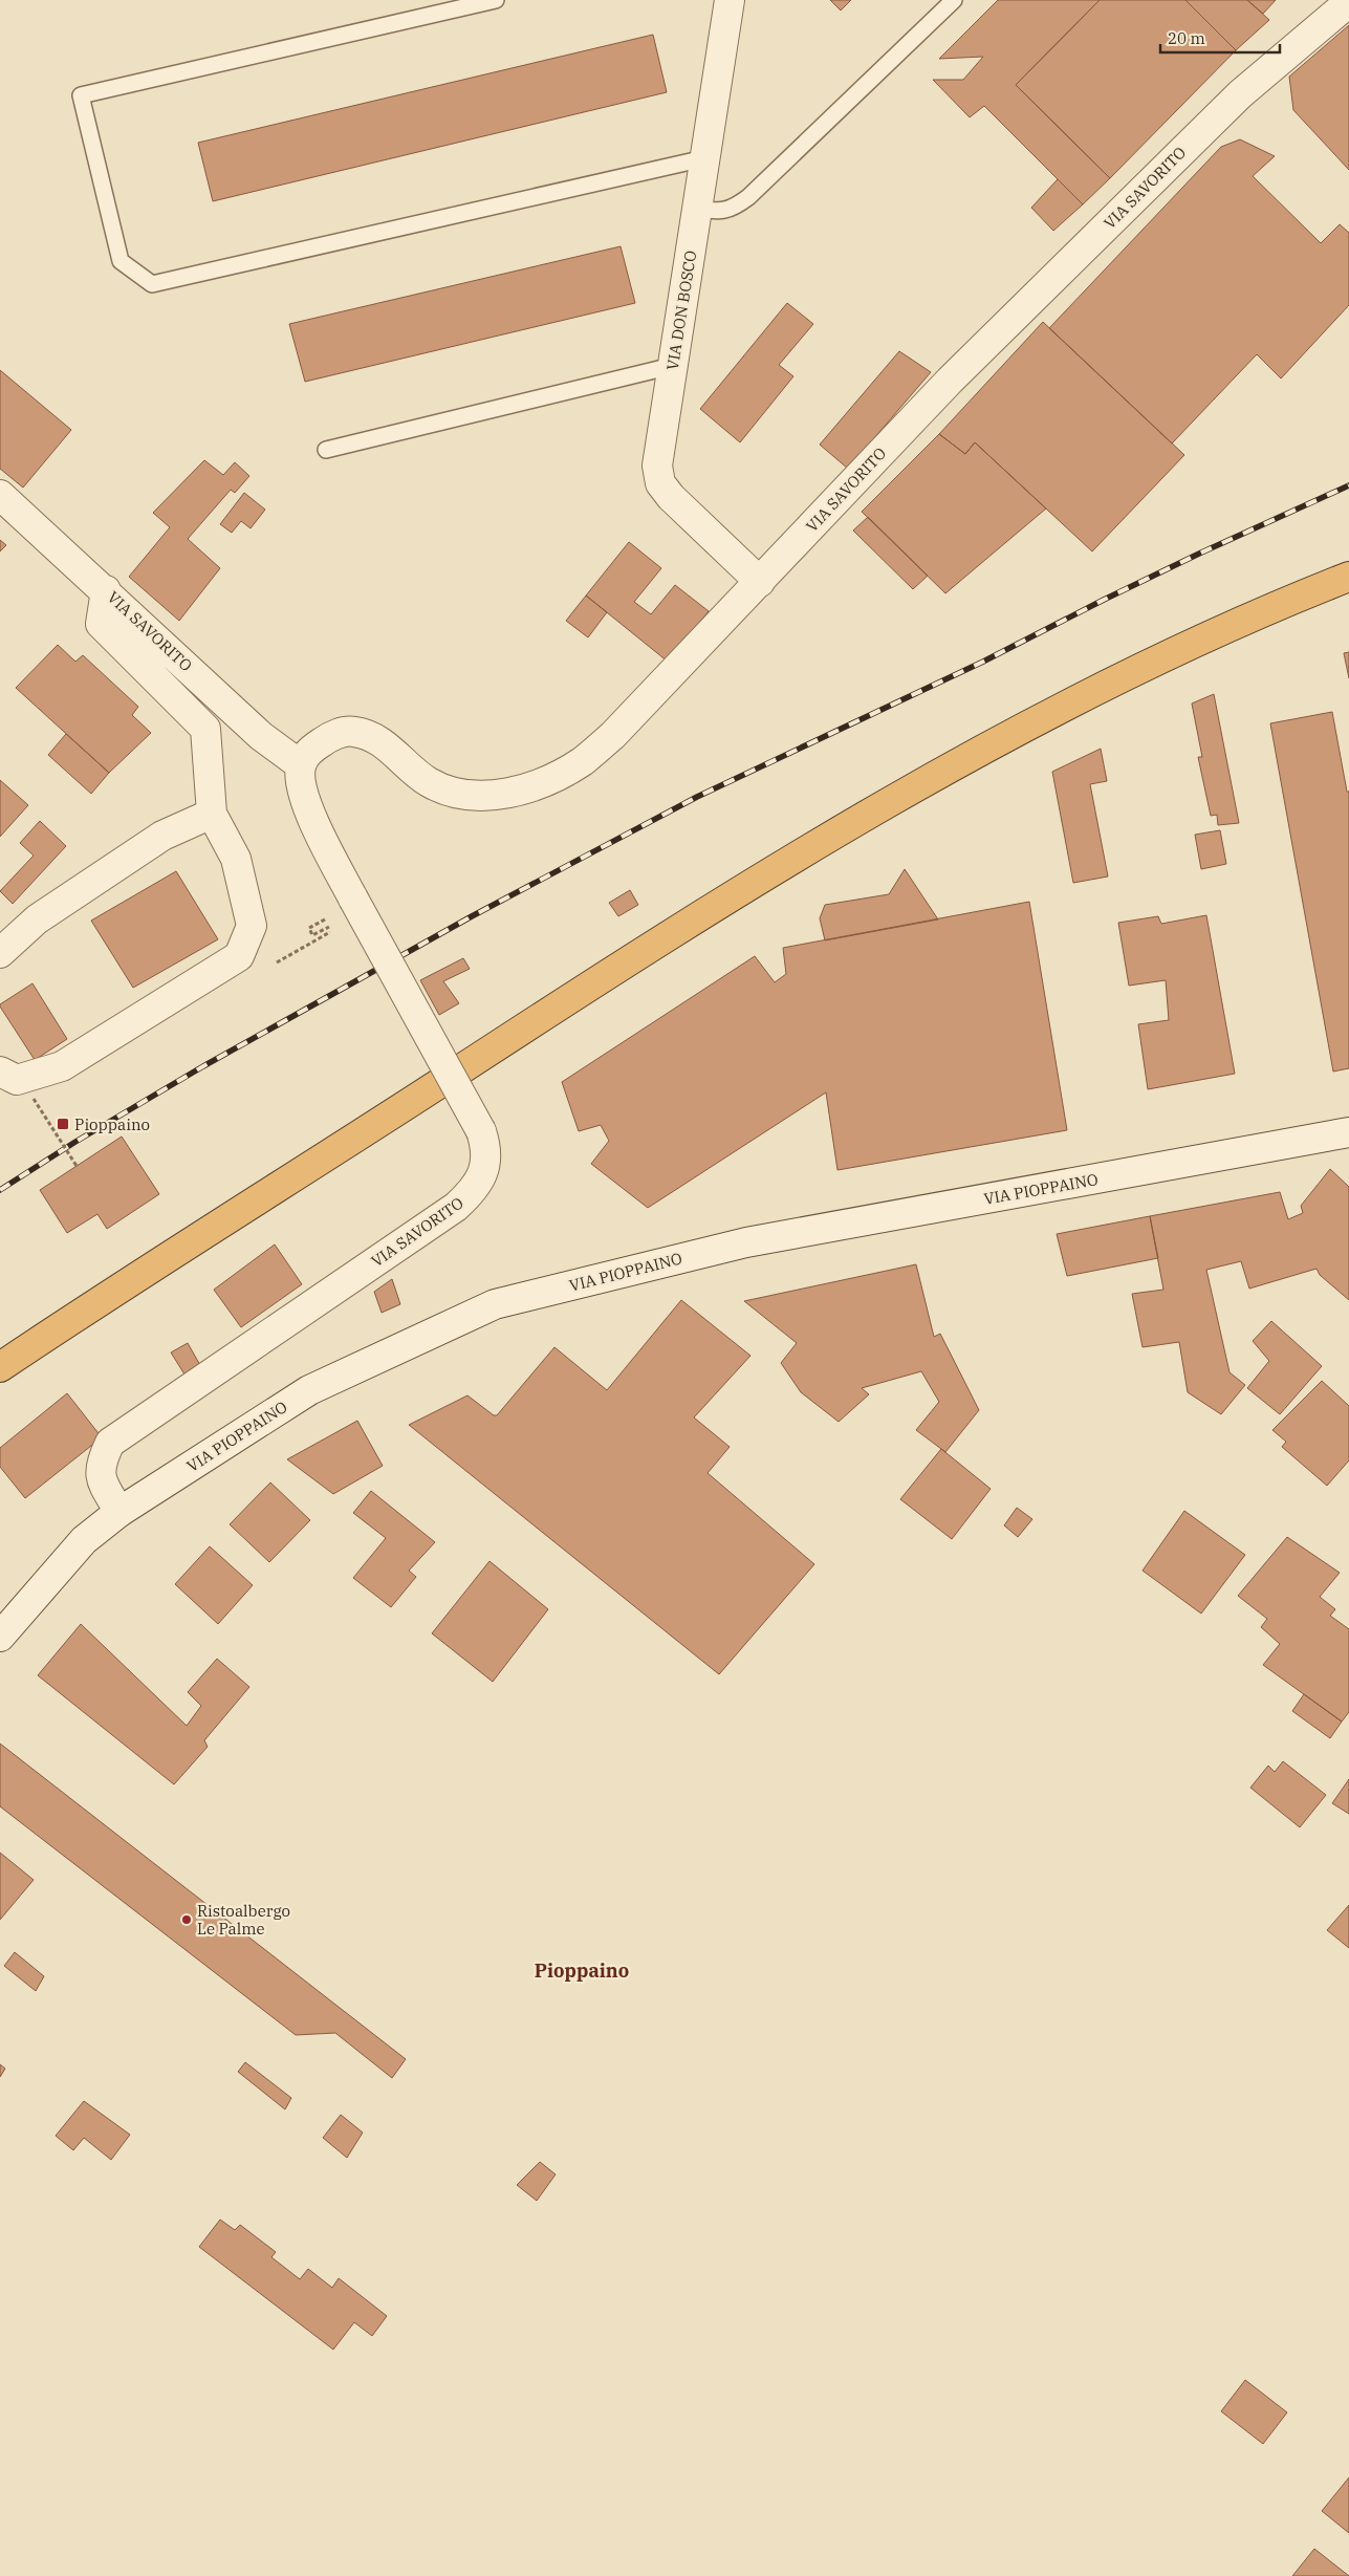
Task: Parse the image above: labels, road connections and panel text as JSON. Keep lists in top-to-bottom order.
{
  "streets": {
    "street": ["VIA SAVORITO", "VIA DON BOSCO", "VIA PIOPPAINO"]
  },
  "crossings": [
    ["VIA SAVORITO", "VIA DON BOSCO"],
    ["VIA SAVORITO", "VIA PIOPPAINO"]
  ],
  "districts": ["Pioppaino"],
  "places": {
    "transit": ["Pioppaino"],
    "other": ["Ristoalbergo Le Palme"]
  },
  "scale_bar": "20 m"
}
